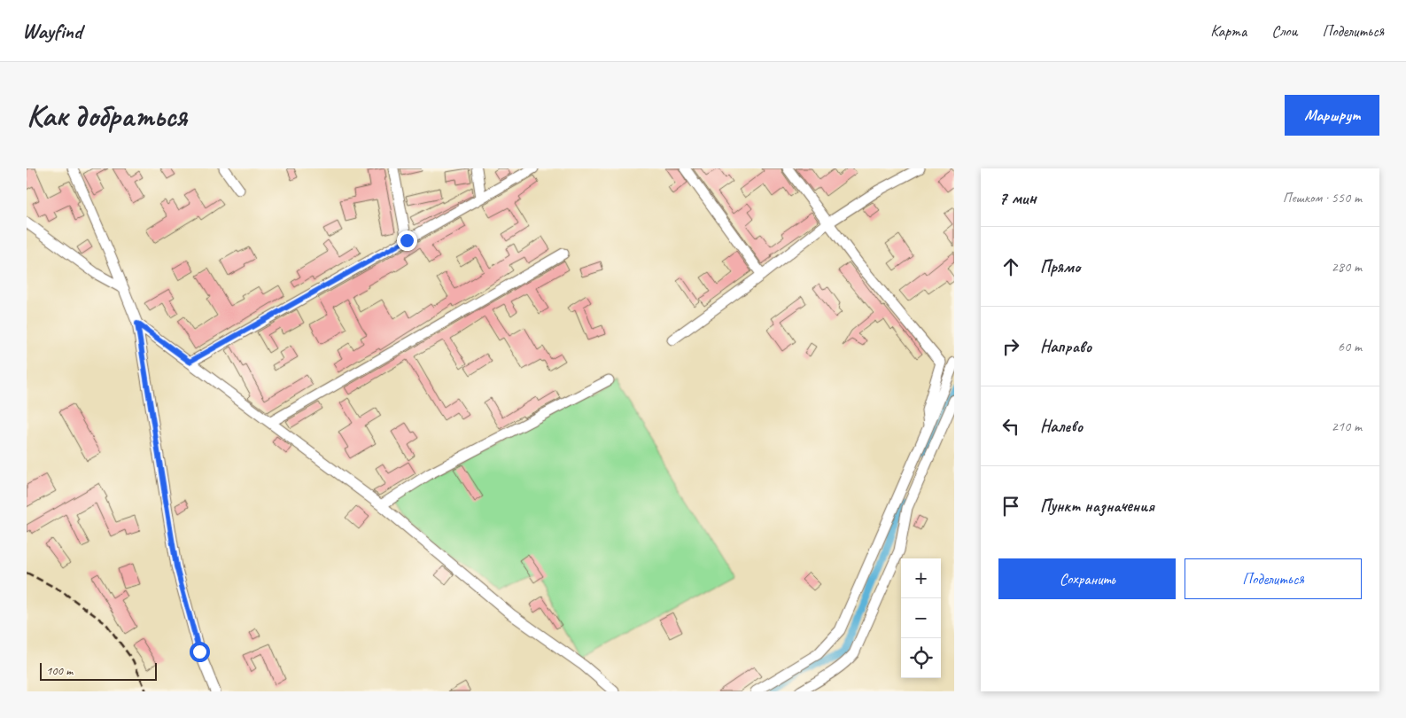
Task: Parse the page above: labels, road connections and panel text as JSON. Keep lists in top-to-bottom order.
{
  "scale_bar": "100 m",
  "page": {
    "header": "Wayfind",
    "nav": ["Карта", "Слои", "Поделиться"],
    "buttons": [
      "Маршрут",
      ["Сохранить", "Поделиться"]
    ],
    "title": "Как добраться",
    "heading": ["7 мин", "Пешком · 550 m"],
    "list": [
      ["Прямо", "280 m"],
      ["Направо", "60 m"],
      ["Налево", "210 m"],
      "Пункт назначения"
    ],
    "map_buttons": ["+", "−"],
    "scale": "100 m"
  }
}
